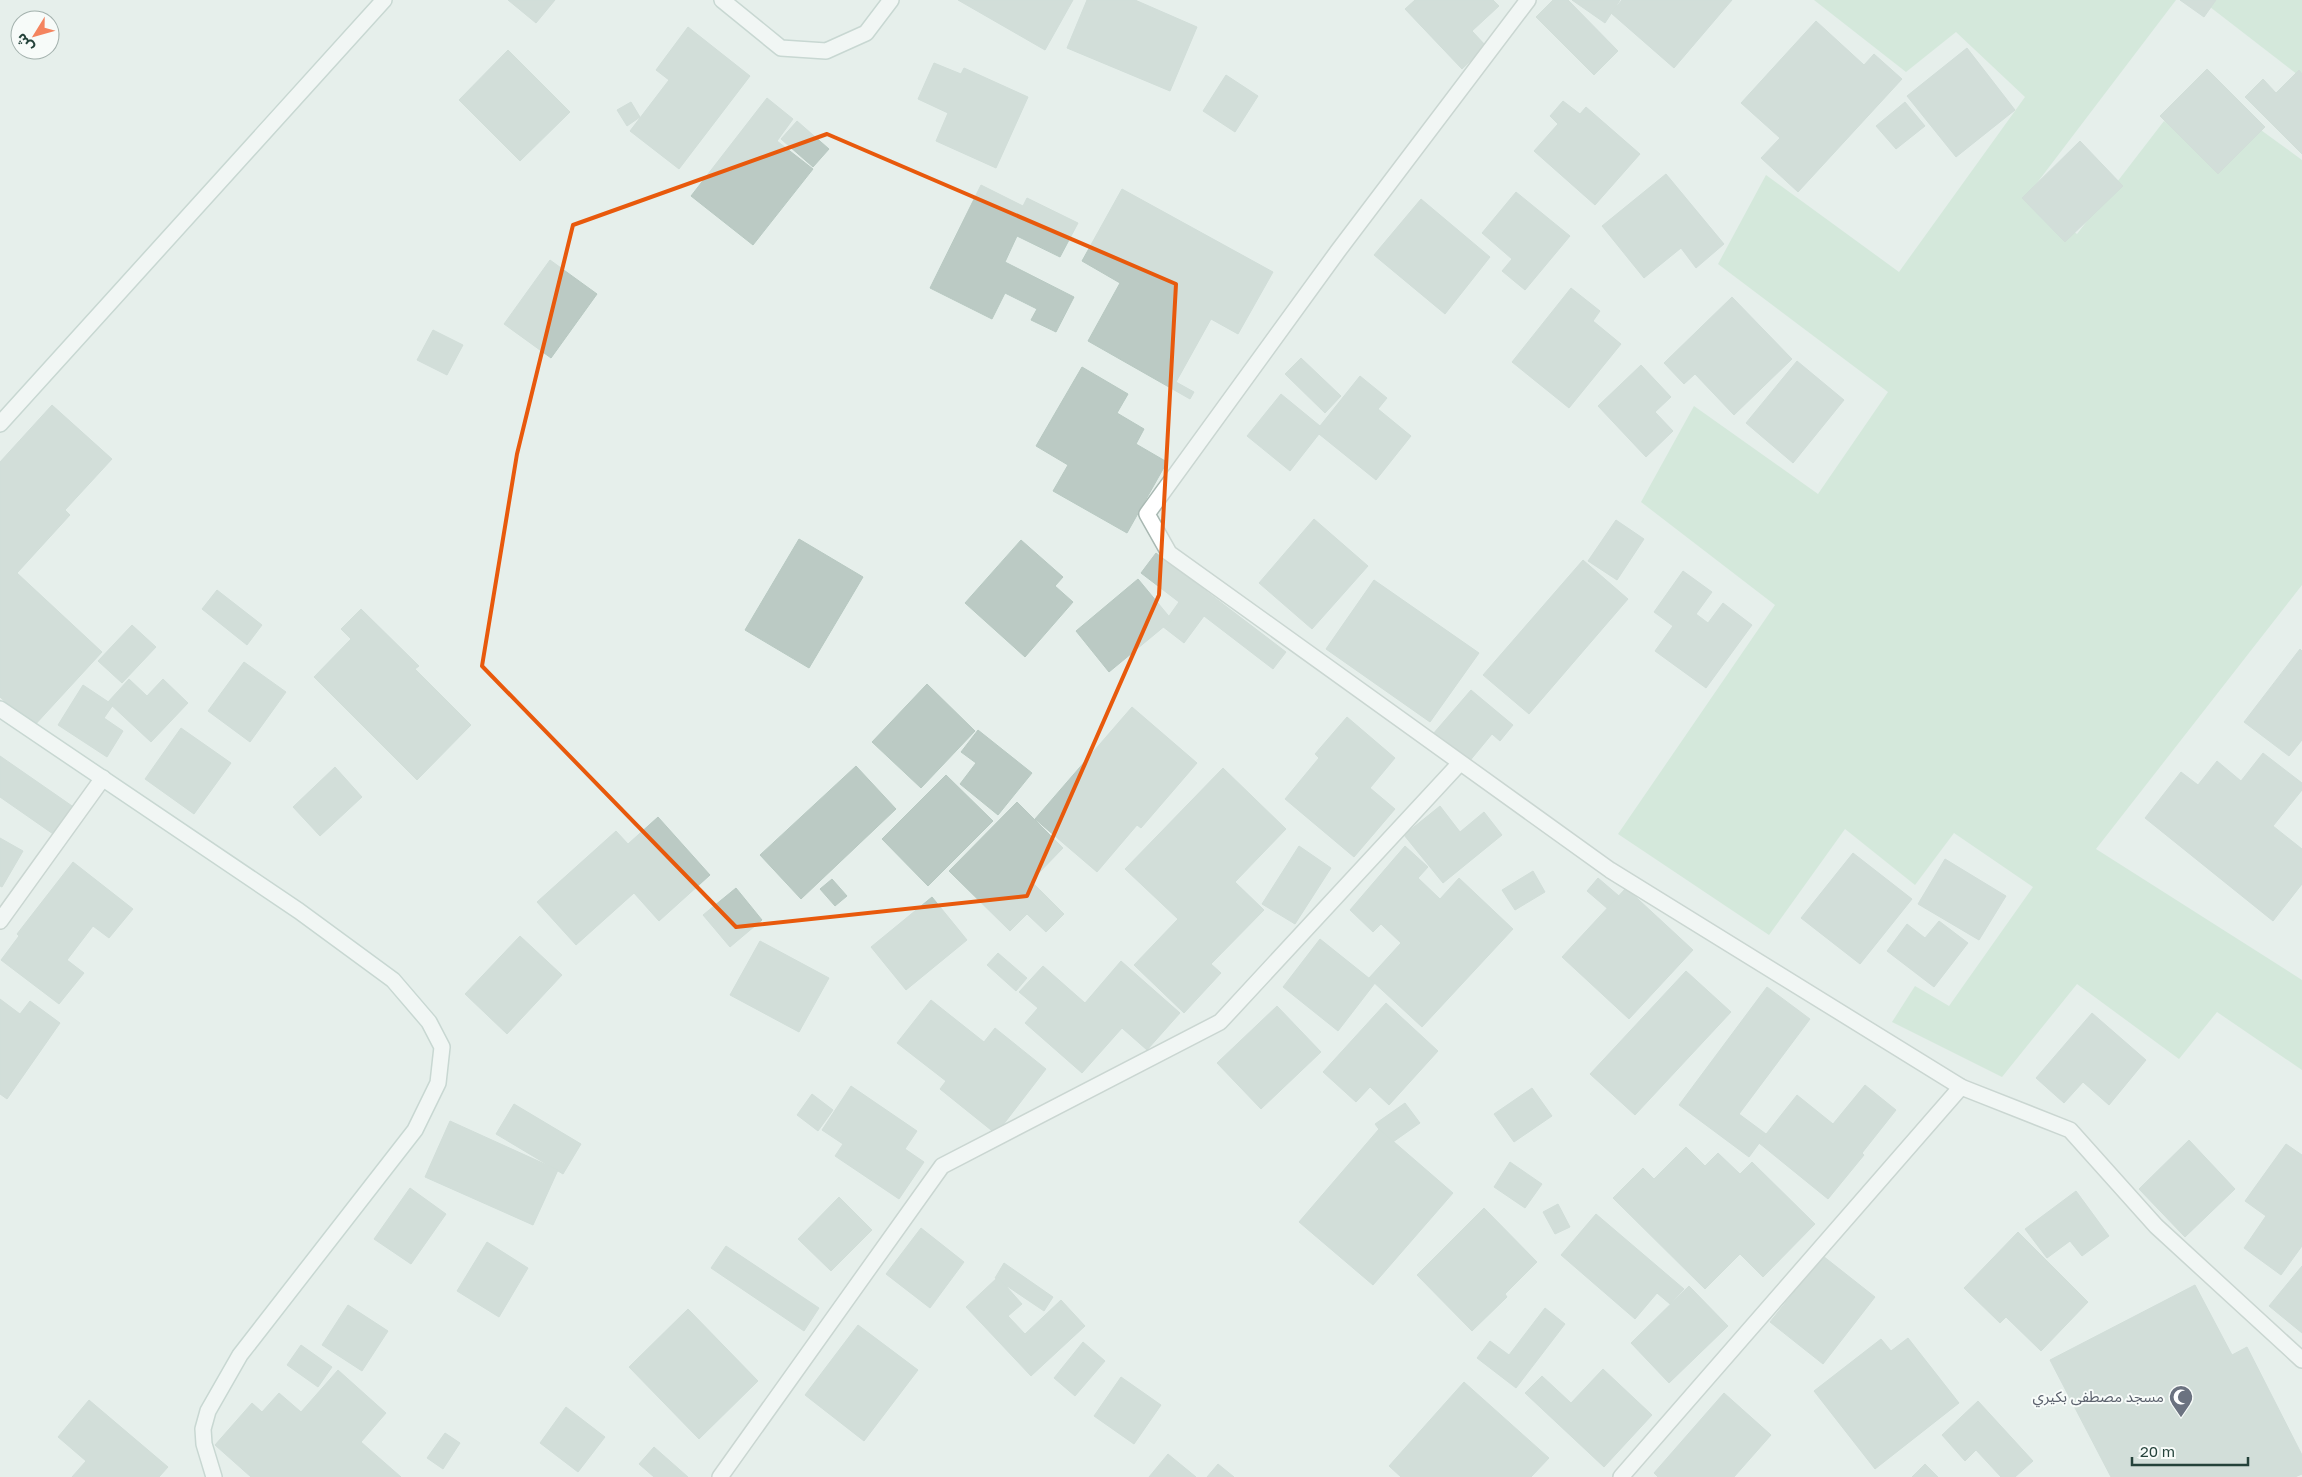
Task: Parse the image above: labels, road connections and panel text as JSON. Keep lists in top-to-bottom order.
{
  "places": {
    "mosque": ["مسجد مصطفى بكيري"]
  },
  "scale_bar": "20 m",
  "north": "bottom left"
}
